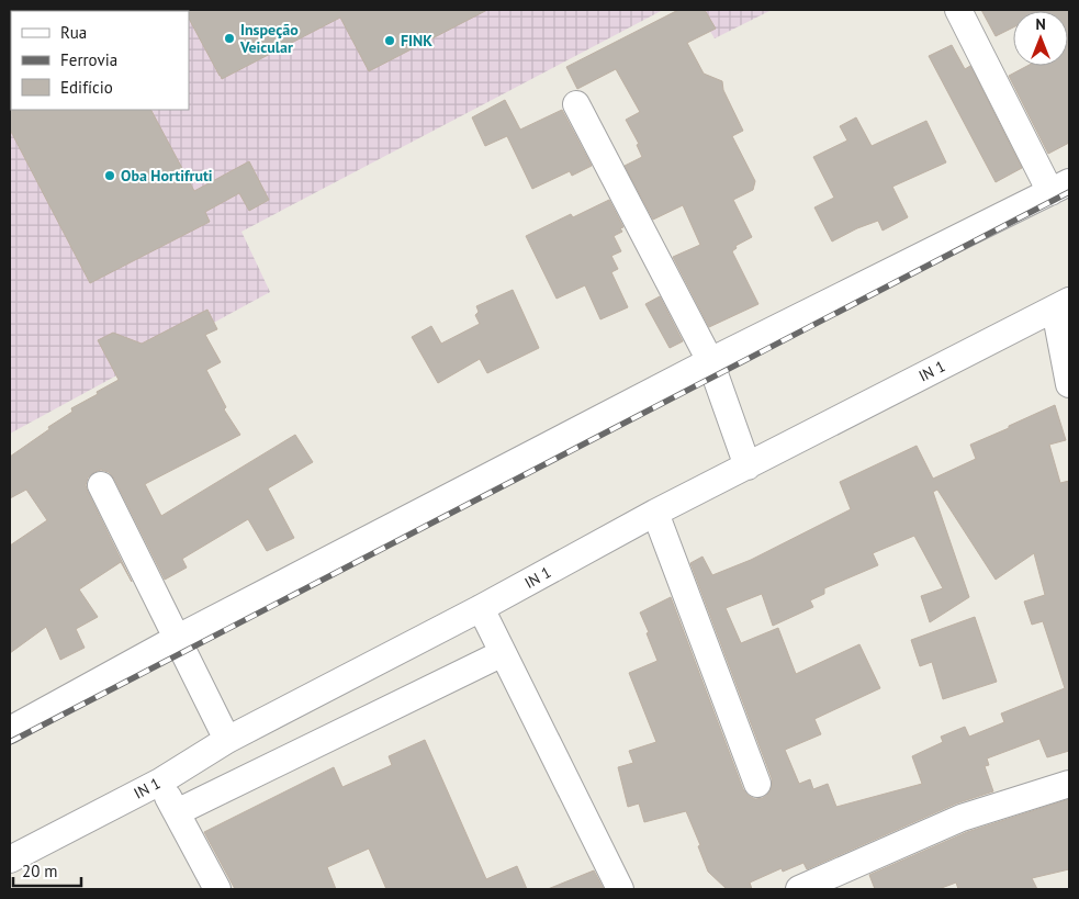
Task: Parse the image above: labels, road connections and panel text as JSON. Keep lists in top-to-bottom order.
{
  "streets": {
    "street": ["IN 1"]
  },
  "places": ["Inspeção Veicular", "FINK", "Oba Hortifruti"],
  "legend": ["Rua", "Ferrovia", "Edifício"],
  "scale_bar": "20 m",
  "north": "top"
}
